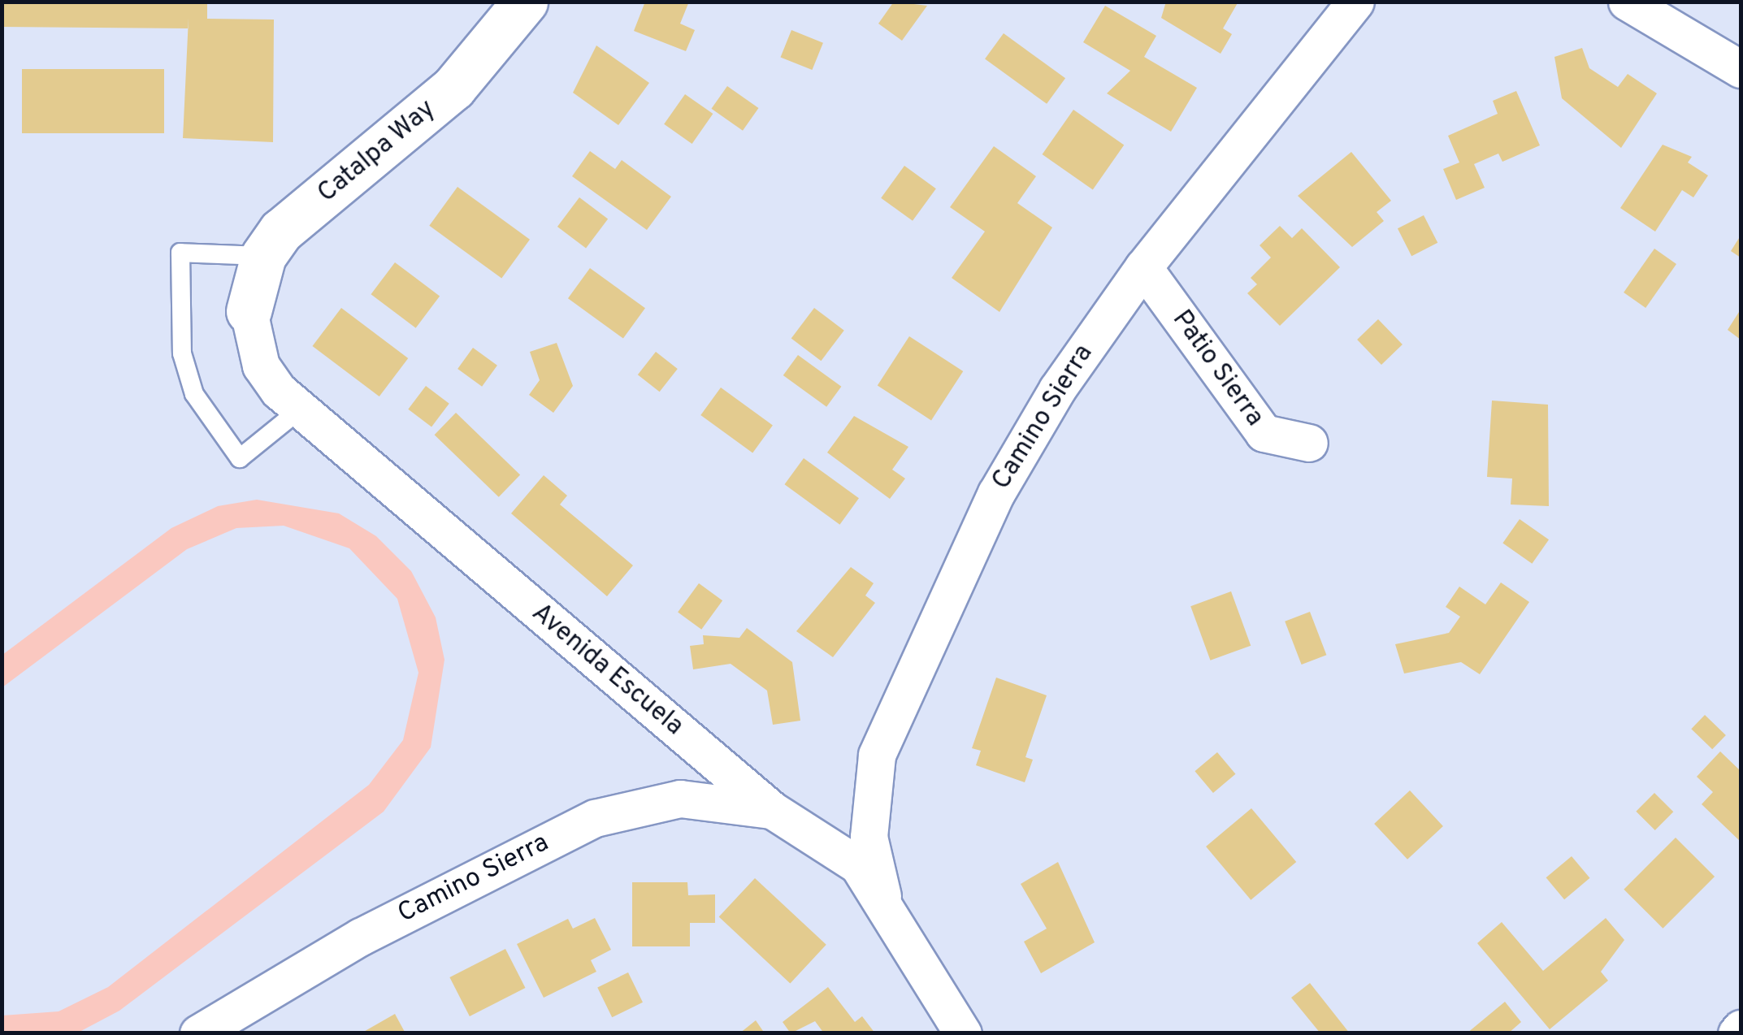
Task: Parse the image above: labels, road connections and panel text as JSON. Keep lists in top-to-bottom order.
{
  "streets": {
    "street": [
      "Catalpa Way",
      "Patio Sierra",
      "Camino Sierra",
      "Avenida Escuela"
    ]
  },
  "crossings": [
    ["Catalpa Way", "Avenida Escuela"],
    ["Patio Sierra", "Camino Sierra"],
    ["Camino Sierra", "Avenida Escuela"]
  ]
}
